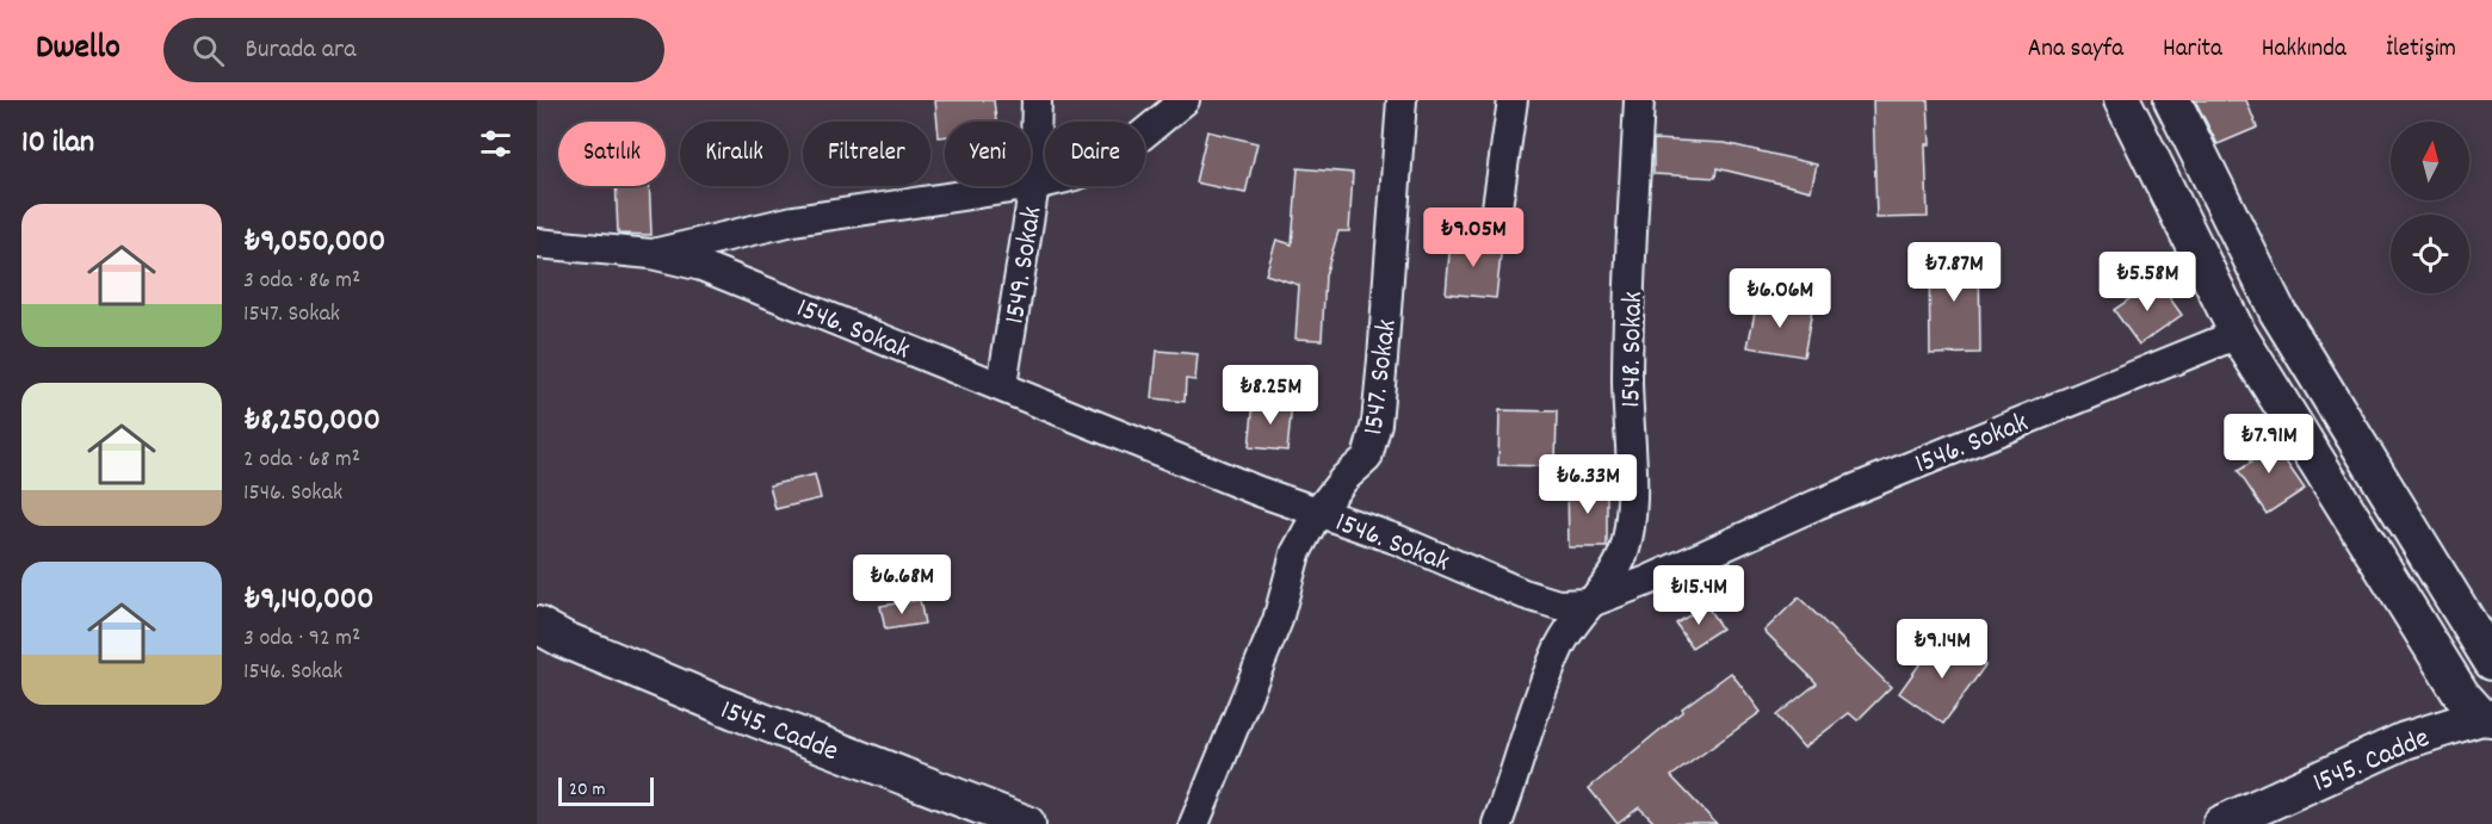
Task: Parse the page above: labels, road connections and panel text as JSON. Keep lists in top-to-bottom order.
{
  "streets": {
    "street": [
      "1549. Sokak",
      "1546. Sokak",
      "1548. Sokak",
      "1547. Sokak",
      "1545. Cadde"
    ]
  },
  "crossings": [
    ["1549. Sokak", "1546. Sokak"],
    ["1546. Sokak", "1548. Sokak"],
    ["1546. Sokak", "1547. Sokak"]
  ],
  "scale_bar": "20 m",
  "north": "top",
  "page": {
    "header": "Dwello",
    "search": "Burada ara",
    "nav": [
      "Ana sayfa",
      "Harita",
      "Hakkında",
      "İletişim"
    ],
    "heading": "10 ilan",
    "chip": [
      "Satılık",
      "Kiralık",
      "Filtreler",
      "Yeni",
      "Daire"
    ],
    "list": [
      {
        "name": "₺9,050,000",
        "note": "3 oda · 86 m² · 1547. Sokak"
      },
      {
        "name": "₺8,250,000",
        "note": "2 oda · 68 m² · 1546. Sokak"
      },
      {
        "name": "₺9,140,000",
        "note": "3 oda · 92 m² · 1546. Sokak"
      }
    ],
    "price": [
      "₺9.05M",
      "₺7.87M",
      "₺5.58M",
      "₺6.06M",
      "₺8.25M",
      "₺7.91M",
      "₺6.33M",
      "₺6.68M",
      "₺15.4M",
      "₺9.14M"
    ],
    "scale": "20 m"
  }
}
